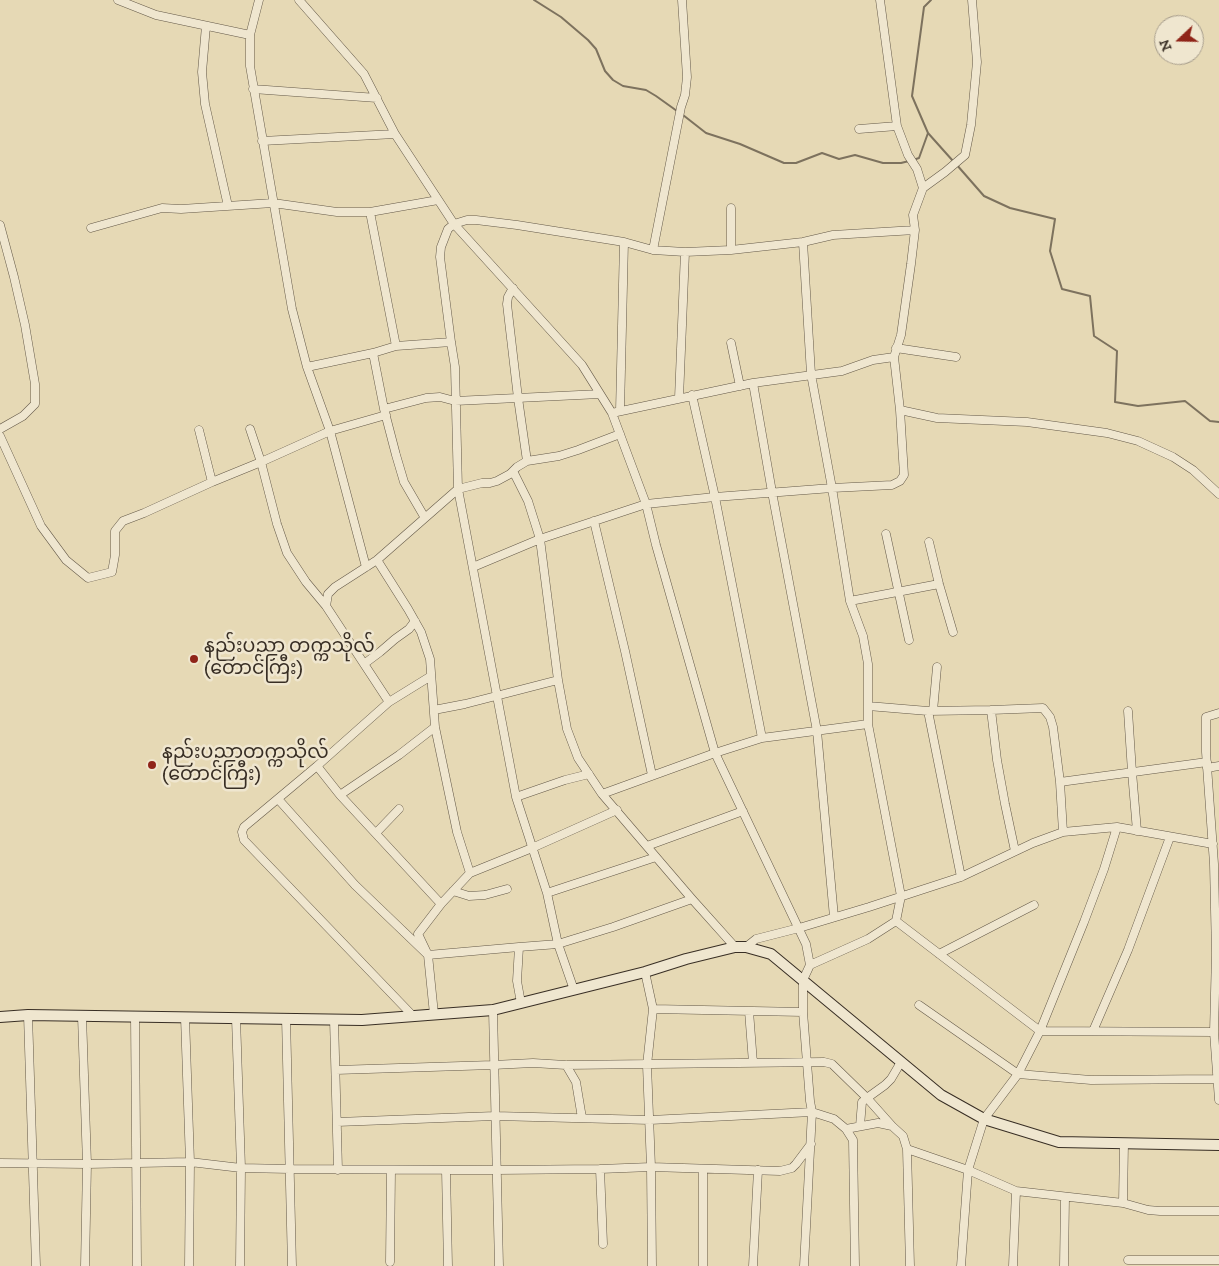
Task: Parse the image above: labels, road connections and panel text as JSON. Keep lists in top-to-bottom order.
{
  "places": ["နည်းပညာ တက္ကသိုလ် (တောင်ကြီး)", "နည်းပညာတက္ကသိုလ် (တောင်ကြီး)"],
  "north": "left"
}
